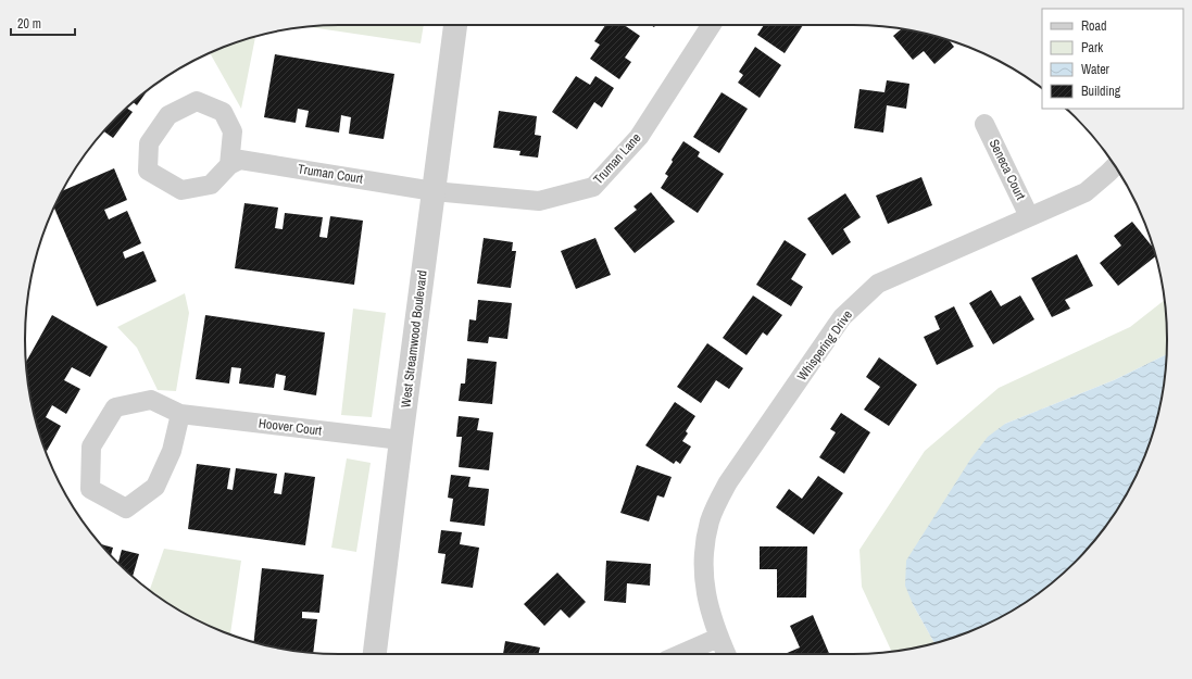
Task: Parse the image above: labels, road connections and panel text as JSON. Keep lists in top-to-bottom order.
{
  "streets": {
    "street": [
      "Truman Lane",
      "Seneca Court",
      "Truman Court",
      "West Streamwood Boulevard",
      "Whispering Drive",
      "Hoover Court"
    ]
  },
  "crossings": [
    ["Truman Lane", "Truman Court"],
    ["Truman Lane", "West Streamwood Boulevard"],
    ["Seneca Court", "Whispering Drive"],
    ["Truman Court", "West Streamwood Boulevard"],
    ["West Streamwood Boulevard", "Hoover Court"]
  ],
  "legend": [
    "Road",
    "Park",
    "Water",
    "Building"
  ],
  "scale_bar": "20 m"
}
